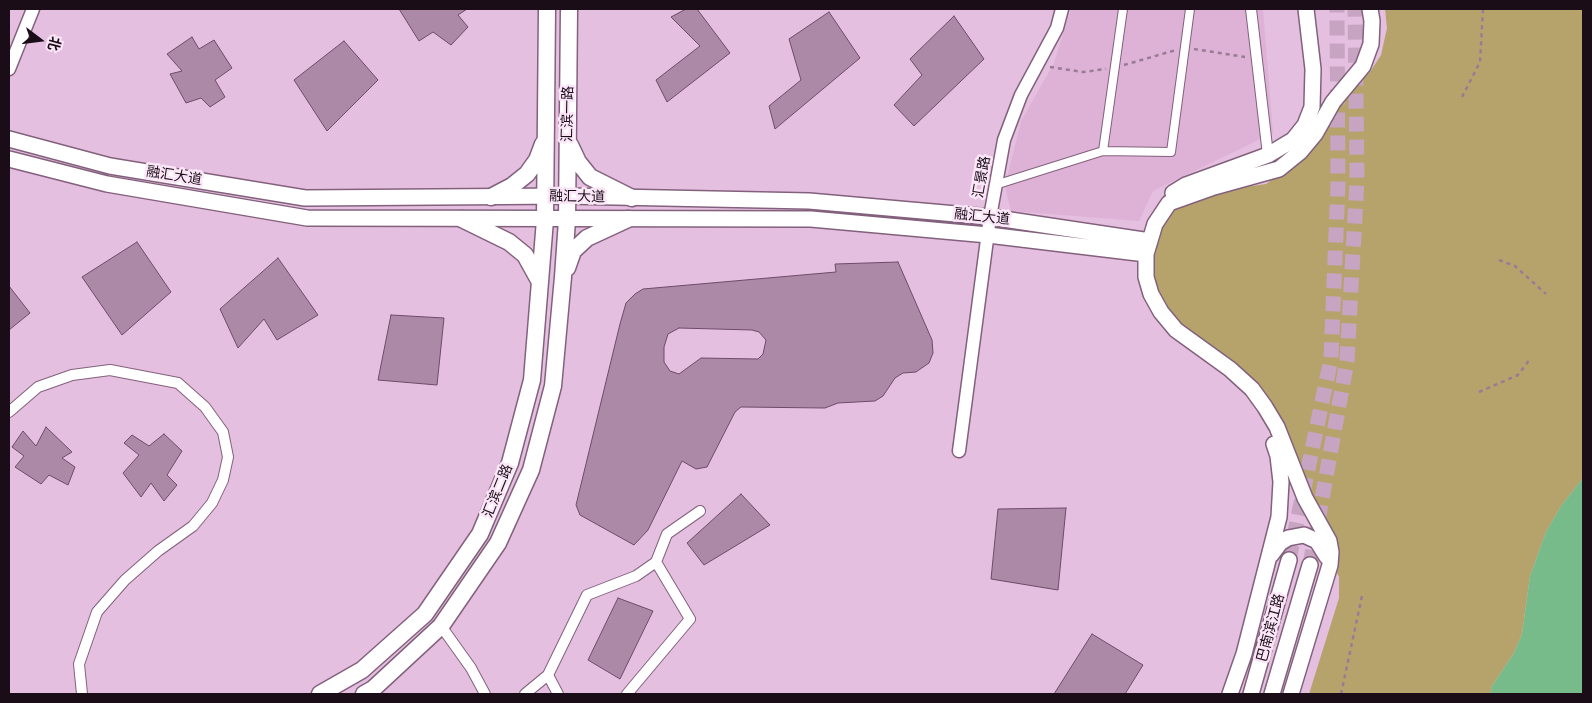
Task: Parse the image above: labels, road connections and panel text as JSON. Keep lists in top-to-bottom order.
{
  "streets": {
    "main road": [
      "汇滨一路",
      "融汇大道",
      "汇滨二路",
      "巴南滨江路"
    ],
    "street": ["汇景路"]
  },
  "crossings": [
    ["汇滨一路", "融汇大道"],
    ["汇滨一路", "汇滨二路"],
    ["融汇大道", "汇景路"],
    ["融汇大道", "汇滨二路"]
  ],
  "north": "right"
}
